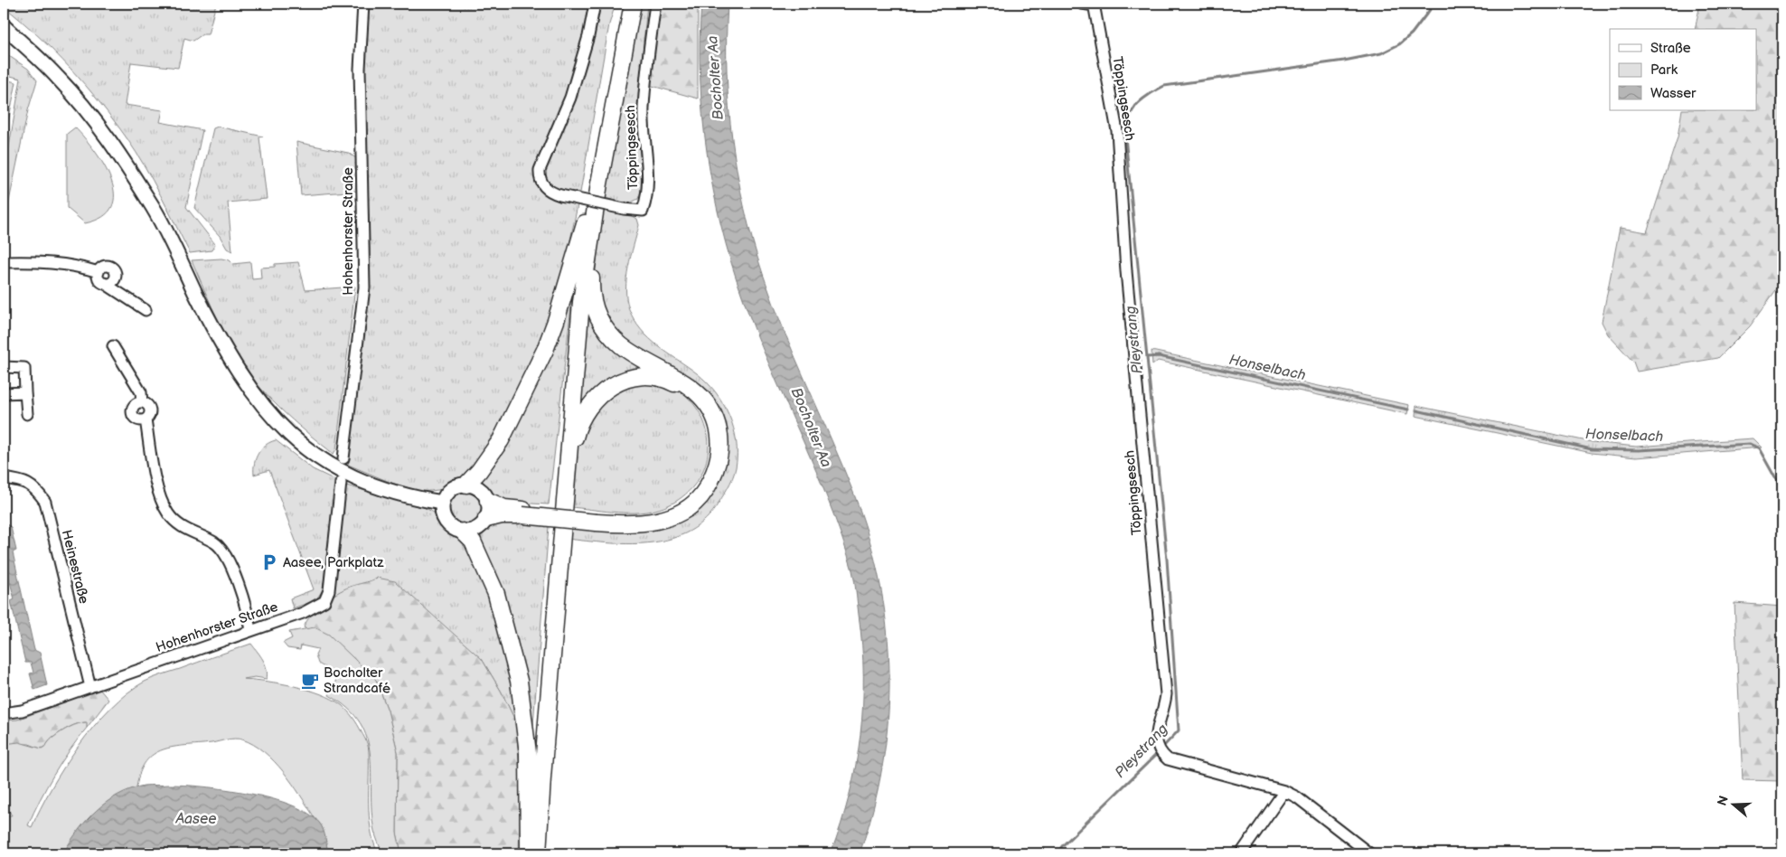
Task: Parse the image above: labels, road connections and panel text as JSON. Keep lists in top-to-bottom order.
{
  "streets": {
    "street": ["Töppingsesch", "Hohenhorster Straße", "Heinestraße"]
  },
  "crossings": [
    ["Hohenhorster Straße", "Heinestraße"]
  ],
  "water": [
    "Bocholter Aa",
    "Pleystrang",
    "Honselbach",
    "Aasee"
  ],
  "places": {
    "parking": ["Aasee, Parkplatz"],
    "cafe": ["Bocholter Strandcafé"]
  },
  "legend": ["Straße", "Park", "Wasser"],
  "north": "left"
}
